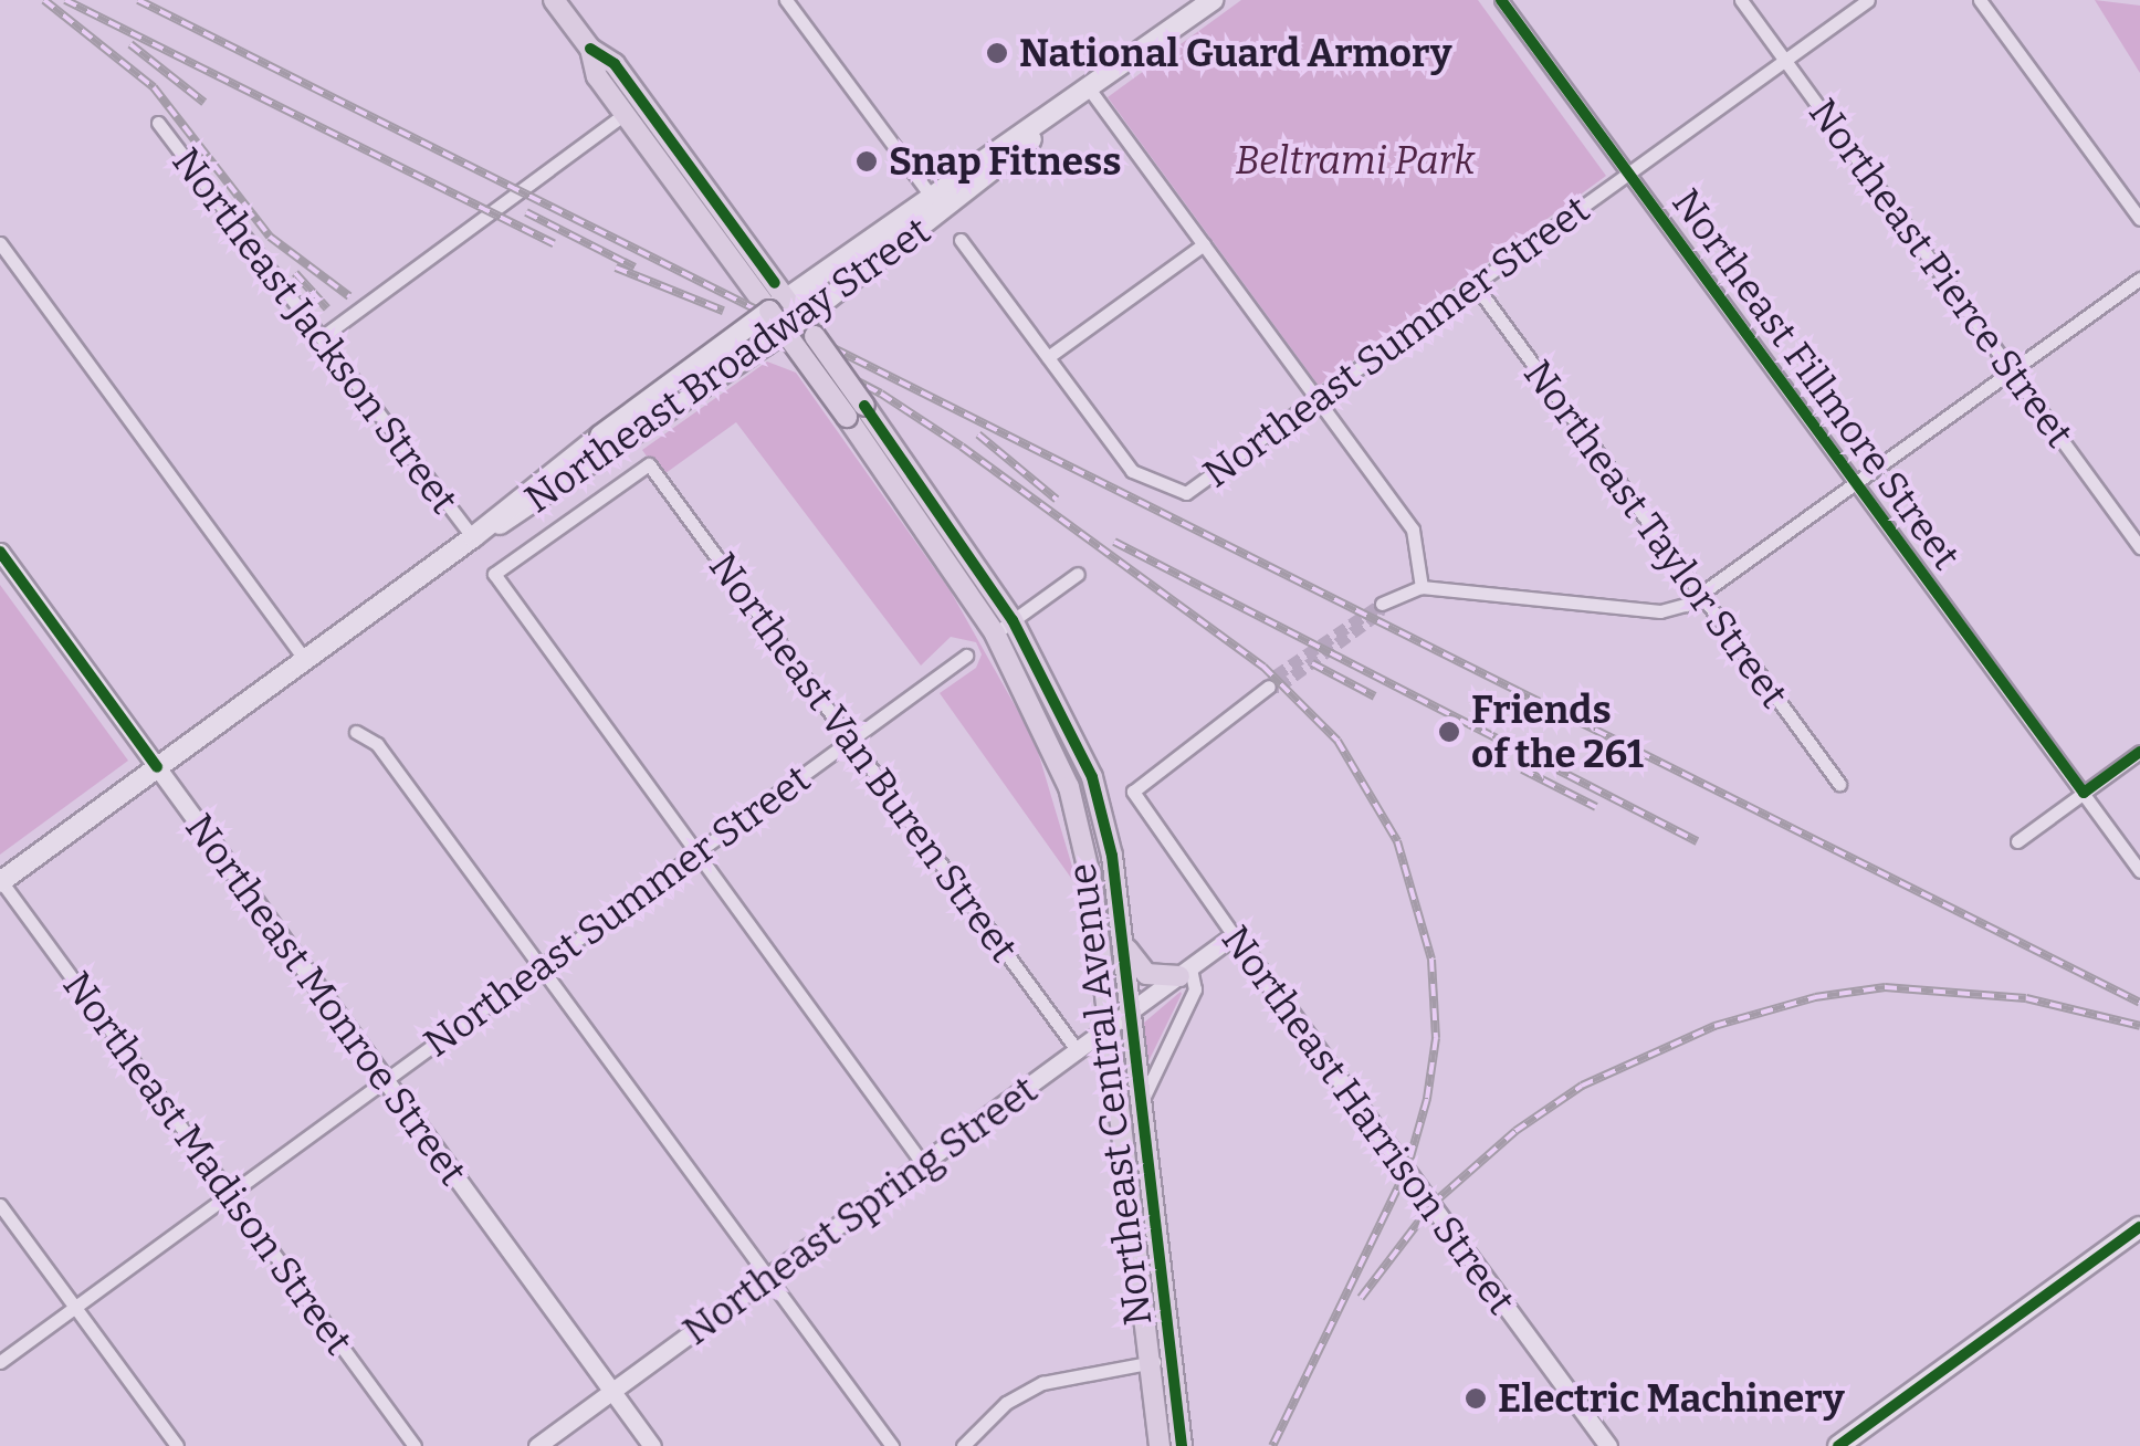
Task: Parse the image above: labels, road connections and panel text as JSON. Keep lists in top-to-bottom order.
{
  "streets": {
    "main road": ["Northeast Broadway Street", "Northeast Central Avenue"],
    "street": [
      "Northeast Pierce Street",
      "Northeast Jackson Street",
      "Northeast Summer Street",
      "Northeast Fillmore Street",
      "Northeast Taylor Street",
      "Northeast Van Buren Street",
      "Northeast Monroe Street",
      "Northeast Harrison Street",
      "Northeast Madison Street",
      "Northeast Spring Street"
    ]
  },
  "crossings": [
    ["Northeast Pierce Street", "Northeast Summer Street"],
    ["Northeast Jackson Street", "Northeast Broadway Street"],
    ["Northeast Summer Street", "Northeast Fillmore Street"],
    ["Northeast Summer Street", "Northeast Taylor Street"],
    ["Northeast Summer Street", "Northeast Van Buren Street"],
    ["Northeast Summer Street", "Northeast Monroe Street"],
    ["Northeast Summer Street", "Northeast Madison Street"],
    ["Northeast Broadway Street", "Northeast Monroe Street"],
    ["Northeast Broadway Street", "Northeast Central Avenue"],
    ["Northeast Broadway Street", "Northeast Madison Street"],
    ["Northeast Van Buren Street", "Northeast Spring Street"],
    ["Northeast Monroe Street", "Northeast Spring Street"],
    ["Northeast Central Avenue", "Northeast Spring Street"],
    ["Northeast Harrison Street", "Northeast Spring Street"]
  ],
  "parks": ["Beltrami Park"],
  "places": [
    "National Guard Armory",
    "Snap Fitness",
    "Friends of the 261",
    "Electric Machinery"
  ]
}
